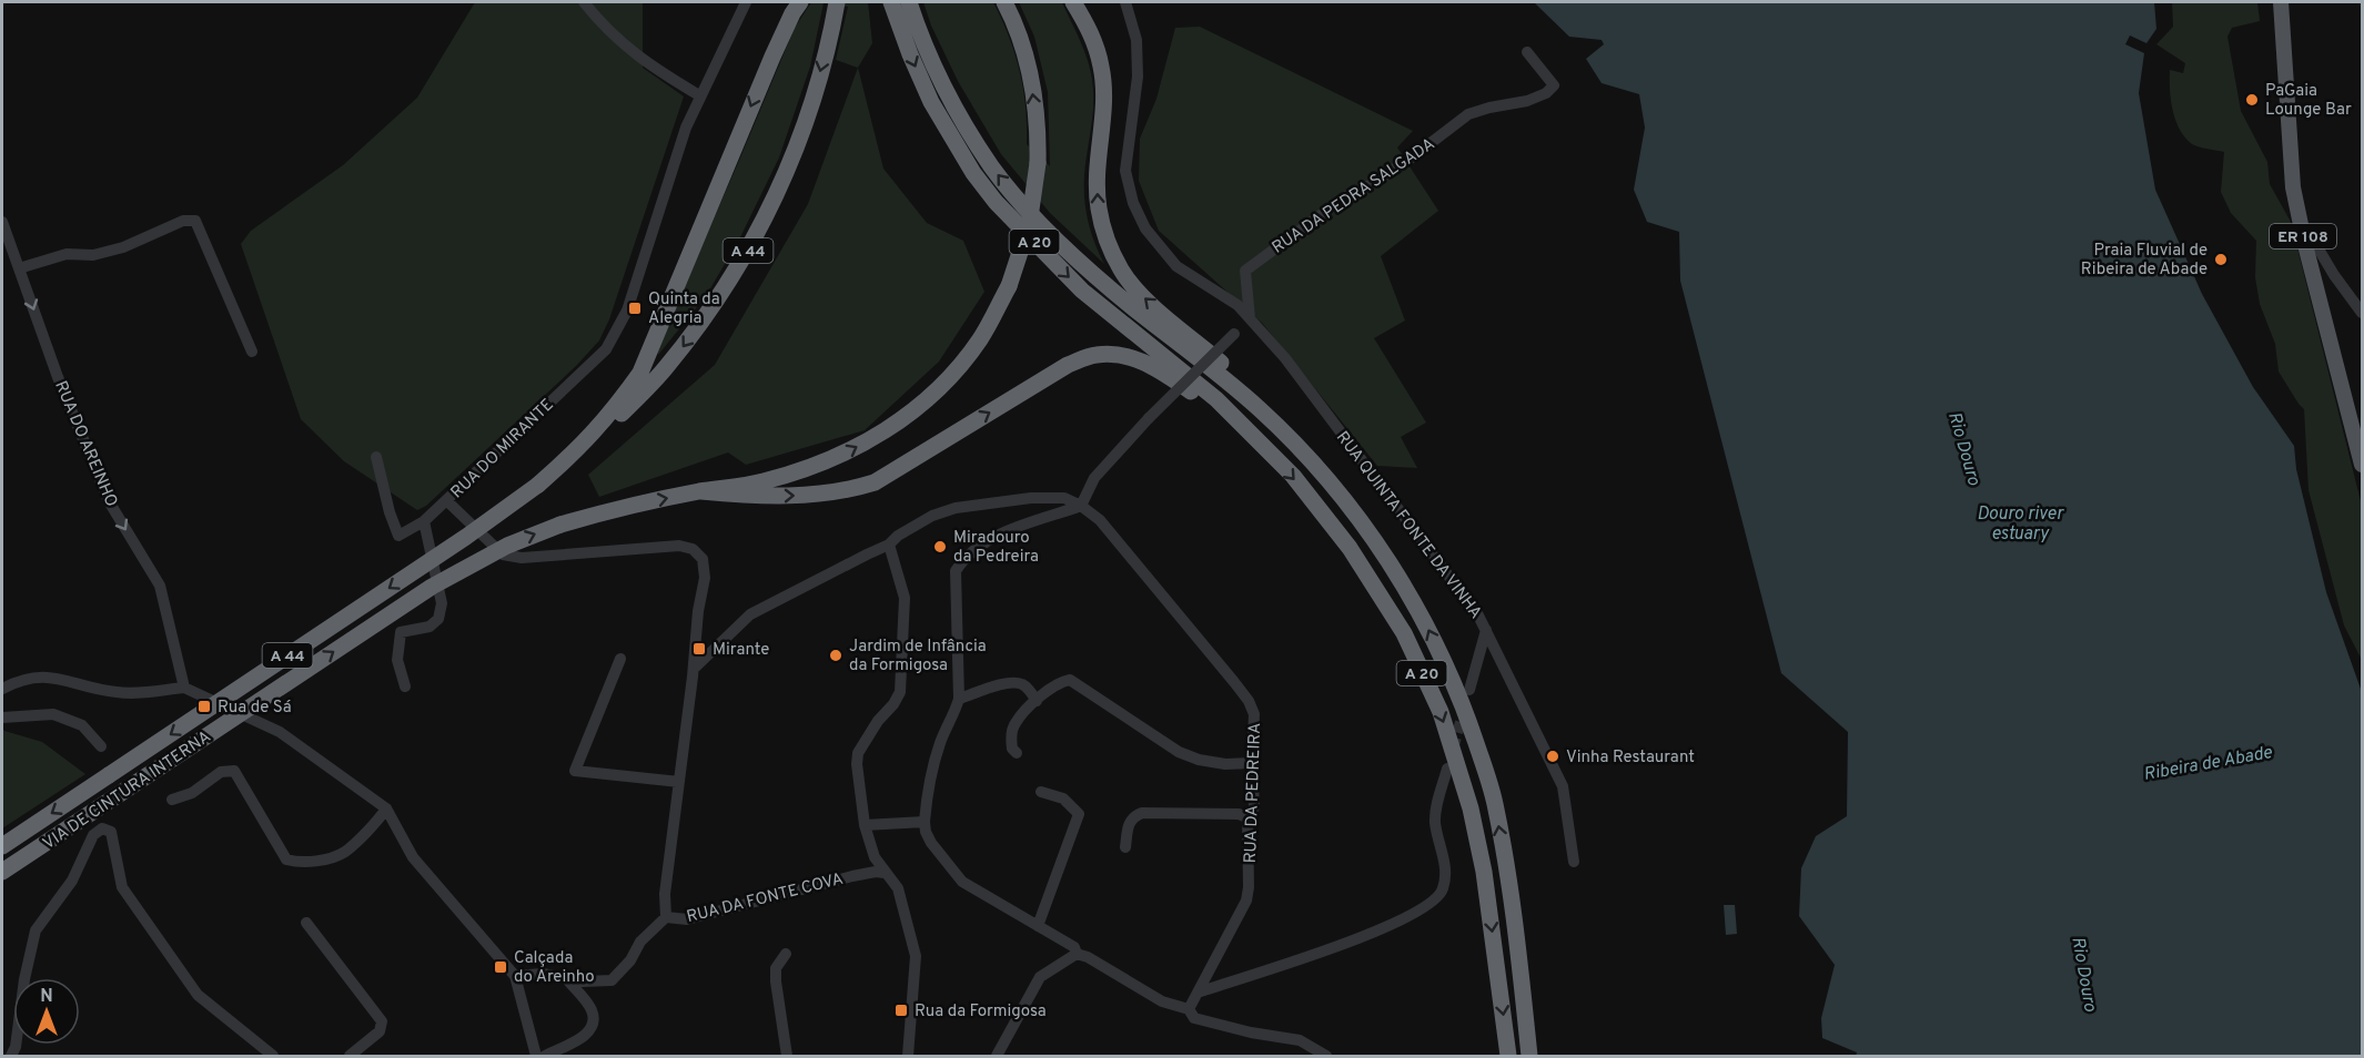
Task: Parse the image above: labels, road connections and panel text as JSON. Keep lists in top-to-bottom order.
{
  "streets": {
    "highway": ["A 20", "A 44", "VIA DE CINTURA INTERNA"],
    "main road": ["ER 108"],
    "street": [
      "RUA DA PEDRA SALGADA",
      "RUA DO AREINHO",
      "RUA DO MIRANTE",
      "RUA QUINTA FONTE DA VINHA",
      "RUA DA PEDREIRA",
      "RUA DA FONTE COVA"
    ]
  },
  "crossings": [
    ["RUA DA PEDRA SALGADA", "RUA QUINTA FONTE DA VINHA"],
    ["A 44", "VIA DE CINTURA INTERNA"],
    ["RUA DO MIRANTE", "RUA DA FONTE COVA"]
  ],
  "one_way": ["RUA DO AREINHO"],
  "water": ["Rio Douro", "Douro river estuary", "Ribeira de Abade"],
  "places": {
    "other": [
      "PaGaia Lounge Bar",
      "Praia Fluvial de Ribeira de Abade",
      "Miradouro da Pedreira",
      "Jardim de Infância da Formigosa",
      "Vinha Restaurant"
    ],
    "transit": [
      "Quinta da Alegria",
      "Mirante",
      "Rua de Sá",
      "Calçada do Areinho",
      "Rua da Formigosa"
    ]
  },
  "north": "top"
}
